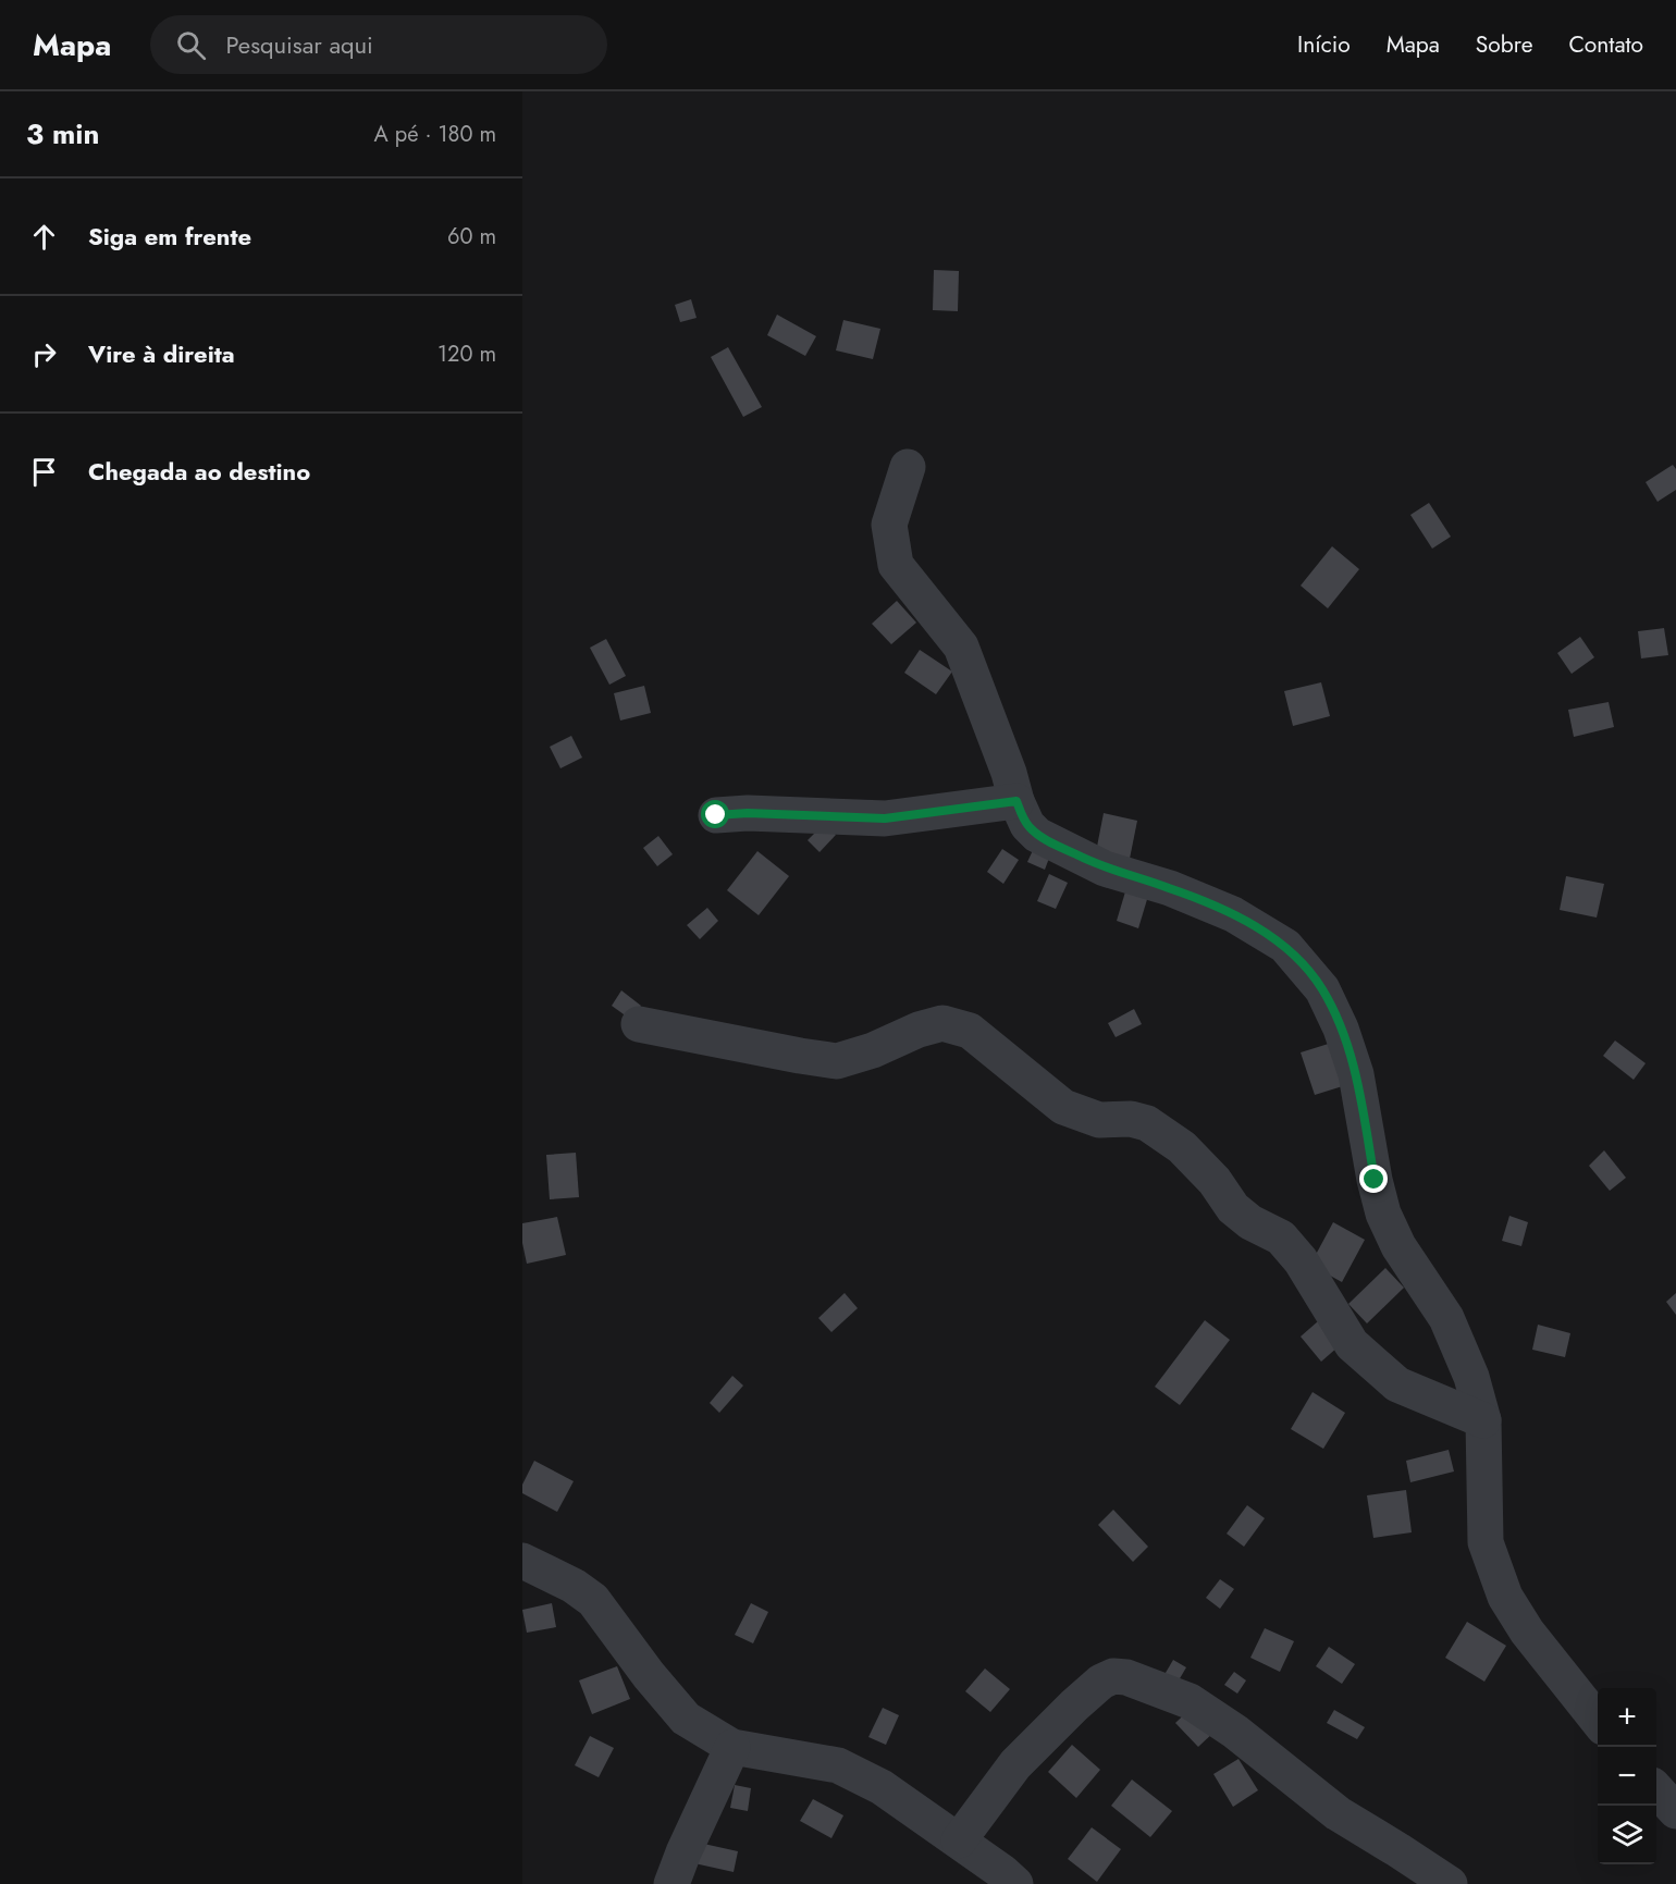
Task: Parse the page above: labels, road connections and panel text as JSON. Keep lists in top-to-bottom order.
{
  "page": {
    "header": "Mapa",
    "search": "Pesquisar aqui",
    "nav": [
      "Início",
      "Mapa",
      "Sobre",
      "Contato"
    ],
    "heading": ["3 min", "A pé · 180 m"],
    "list": [
      ["Siga em frente", "60 m"],
      ["Vire à direita", "120 m"],
      "Chegada ao destino"
    ],
    "map_buttons": ["+", "−"]
  }
}
